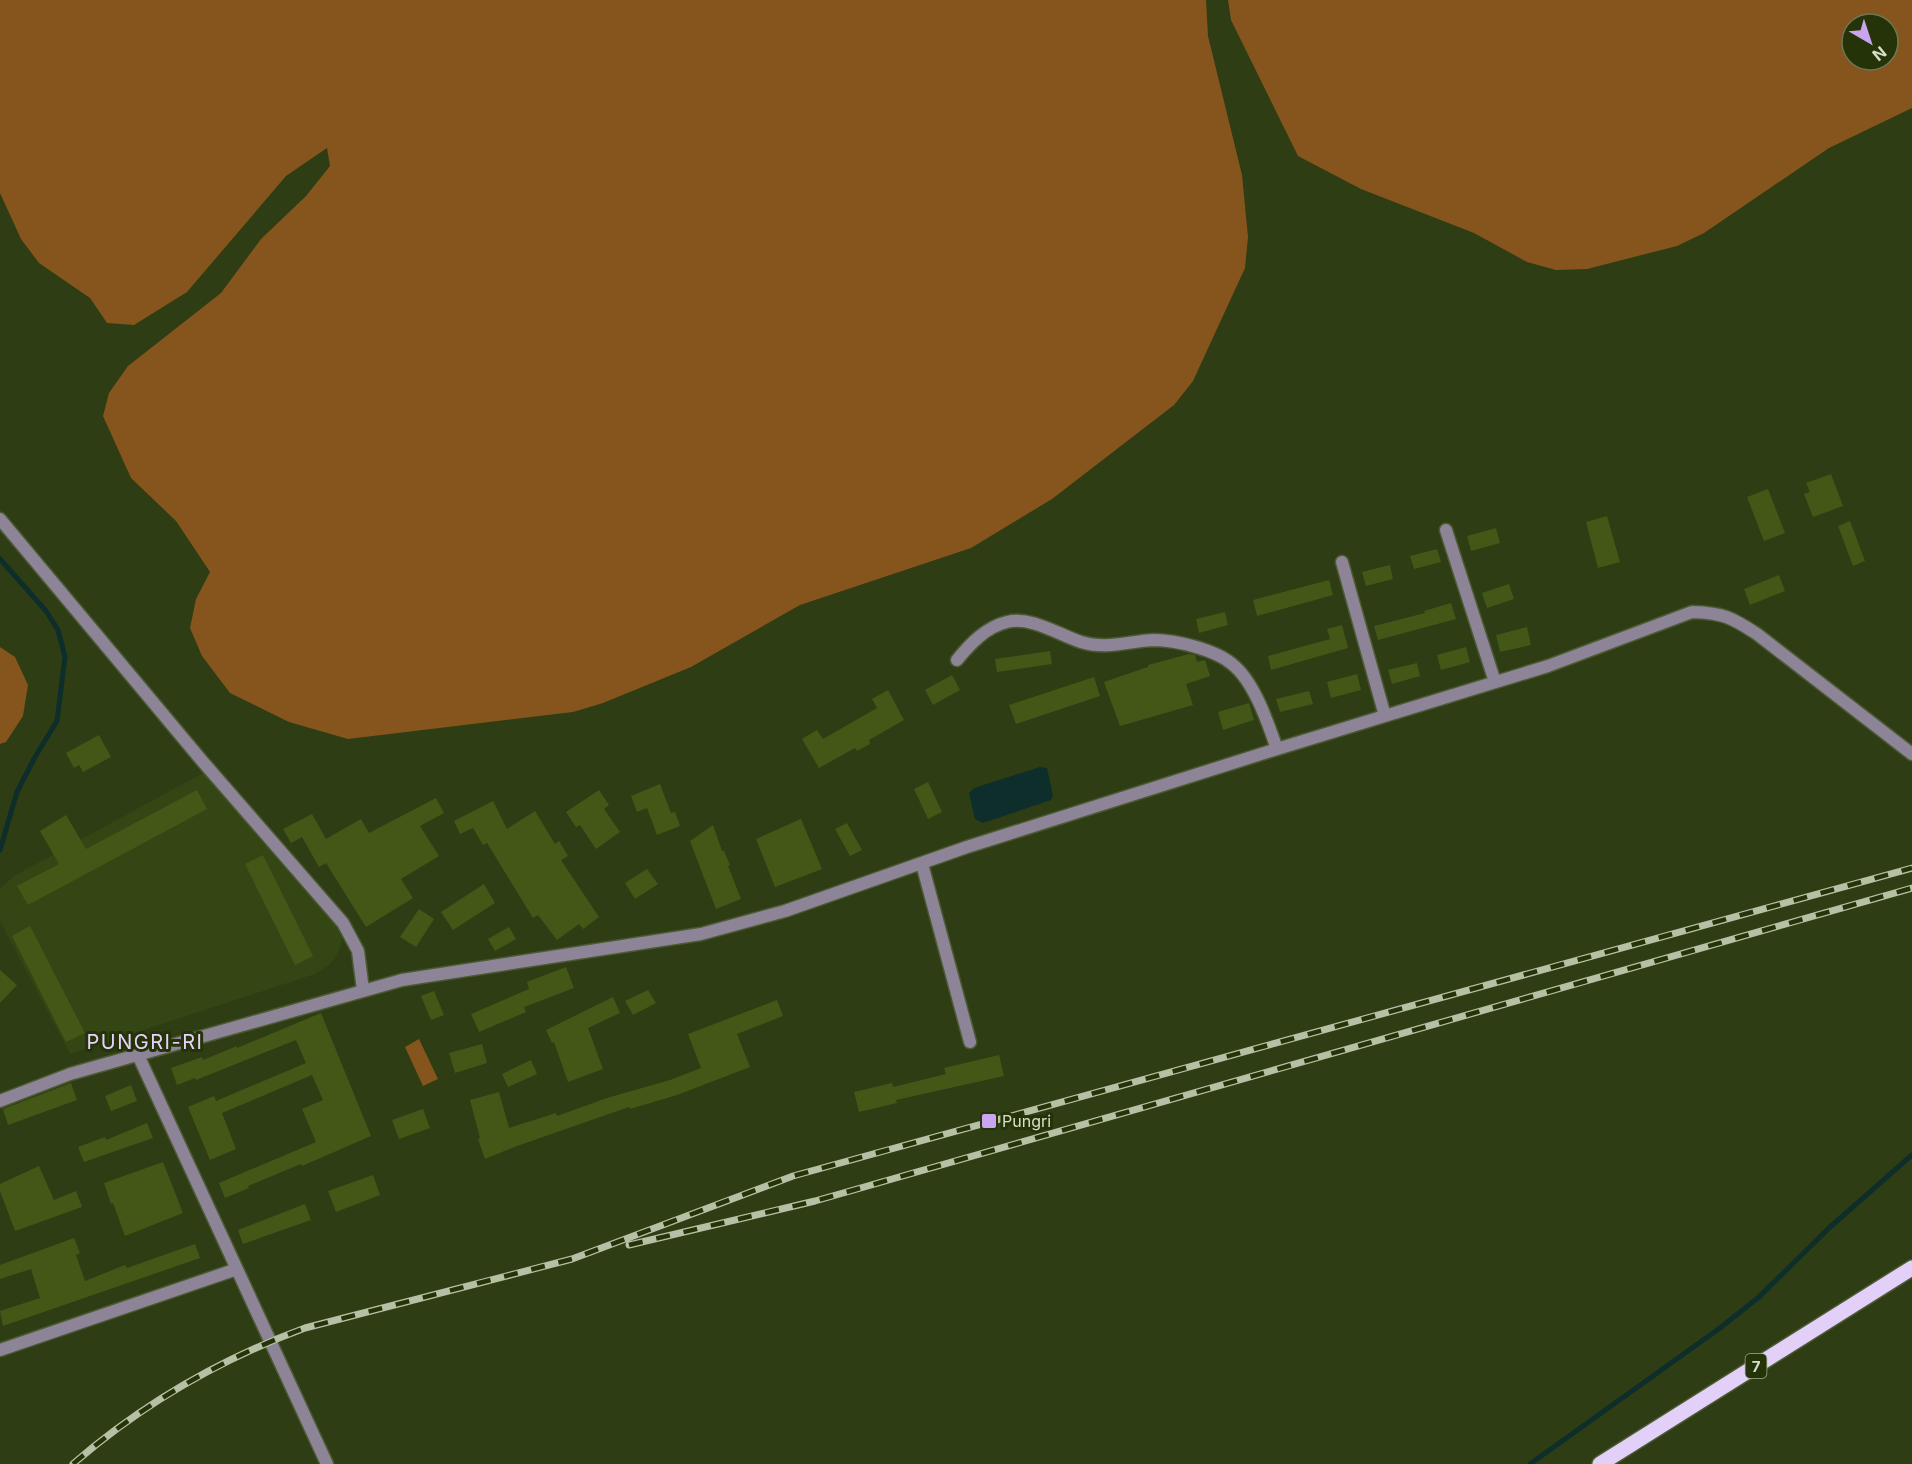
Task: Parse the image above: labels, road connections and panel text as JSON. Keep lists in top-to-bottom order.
{
  "streets": {
    "main road": ["7"]
  },
  "districts": ["PUNGRI-RI"],
  "places": {
    "transit": ["Pungri"]
  },
  "north": "bottom right"
}
